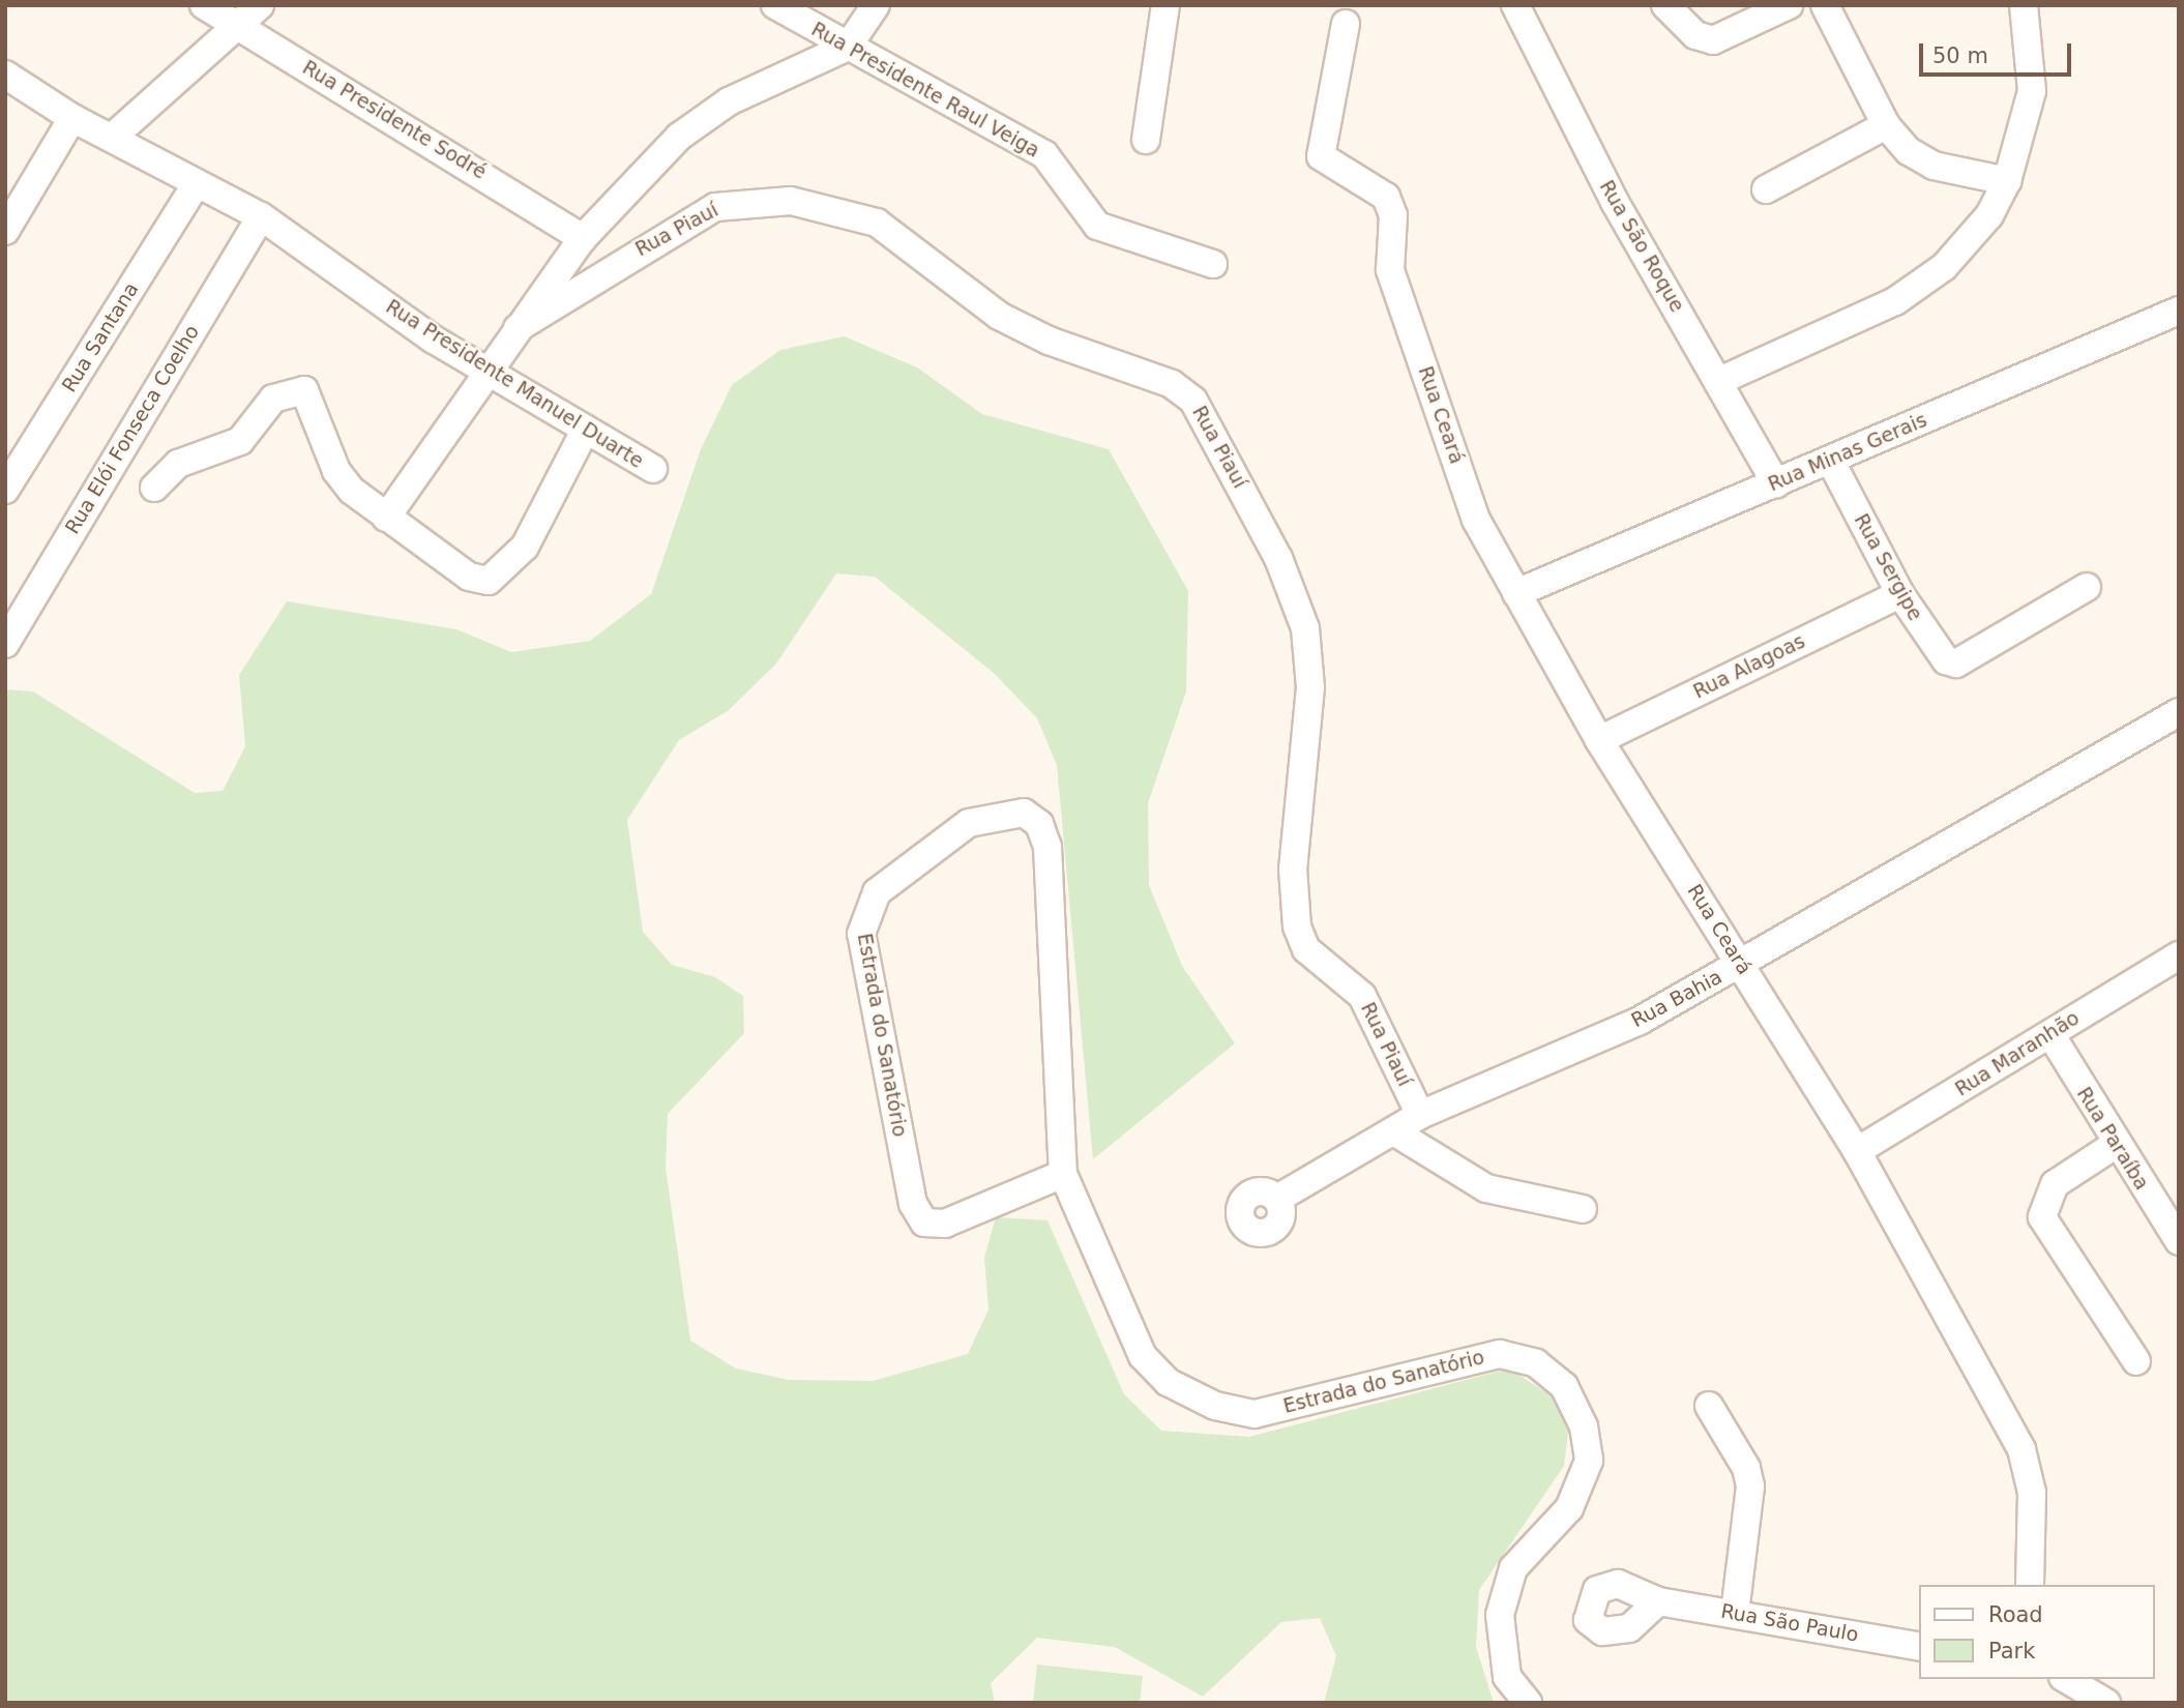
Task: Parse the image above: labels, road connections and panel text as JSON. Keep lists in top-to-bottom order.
{
  "streets": {
    "street": [
      "Rua Presidente Raul Veiga",
      "Rua Presidente Sodré",
      "Rua Piauí",
      "Rua São Roque",
      "Rua Santana",
      "Rua Presidente Manuel Duarte",
      "Rua Ceará",
      "Rua Elói Fonseca Coelho",
      "Rua Minas Gerais",
      "Rua Sergipe",
      "Rua Alagoas",
      "Rua Bahia",
      "Estrada do Sanatório",
      "Rua Maranhão",
      "Rua Paraíba",
      "Rua São Paulo"
    ]
  },
  "crossings": [
    ["Rua Piauí", "Rua Bahia"],
    ["Rua São Roque", "Rua Minas Gerais"],
    ["Rua Santana", "Rua Presidente Manuel Duarte"],
    ["Rua Presidente Manuel Duarte", "Rua Elói Fonseca Coelho"],
    ["Rua Ceará", "Rua Minas Gerais"],
    ["Rua Ceará", "Rua Alagoas"],
    ["Rua Ceará", "Rua Bahia"],
    ["Rua Ceará", "Rua Maranhão"],
    ["Rua Minas Gerais", "Rua Sergipe"],
    ["Rua Sergipe", "Rua Alagoas"],
    ["Rua Maranhão", "Rua Paraíba"]
  ],
  "legend": ["Road", "Park"],
  "scale_bar": "50 m"
}
